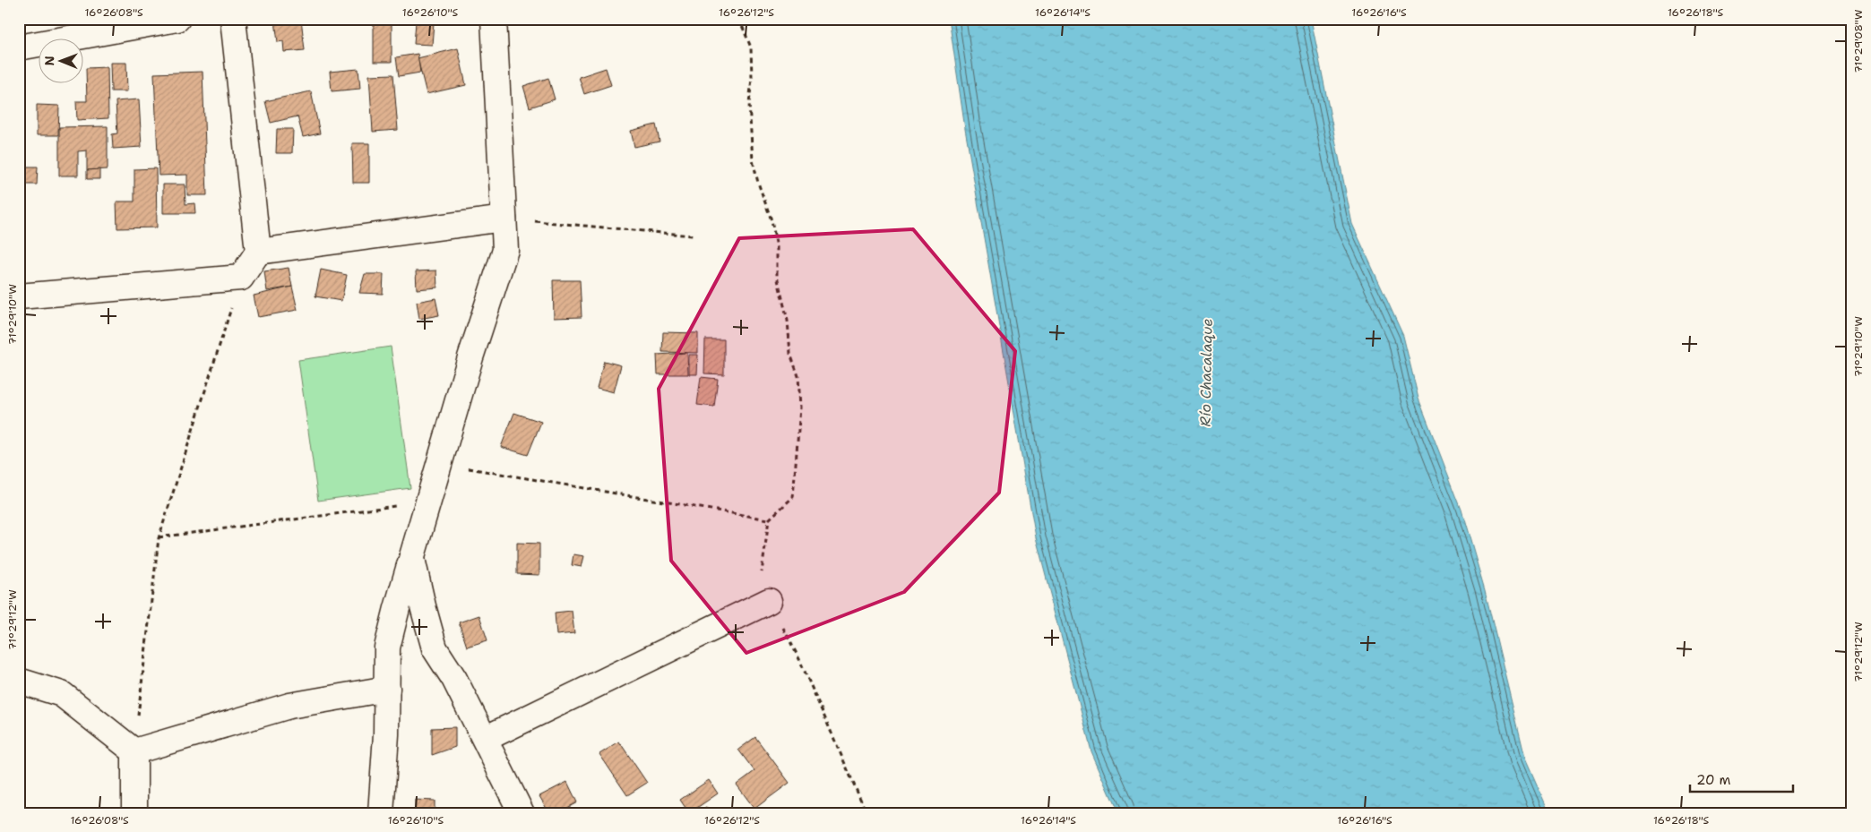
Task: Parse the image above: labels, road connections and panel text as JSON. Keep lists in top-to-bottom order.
{
  "water": ["Río Chacalaque"],
  "scale_bar": "20 m",
  "north": "left",
  "coordinates": [
    "16°26'08\"S",
    "16°26'10\"S",
    "16°26'12\"S",
    "16°26'14\"S",
    "16°26'16\"S",
    "16°26'18\"S",
    "71°29'08\"W",
    "71°29'10\"W",
    "71°29'12\"W"
  ]
}
